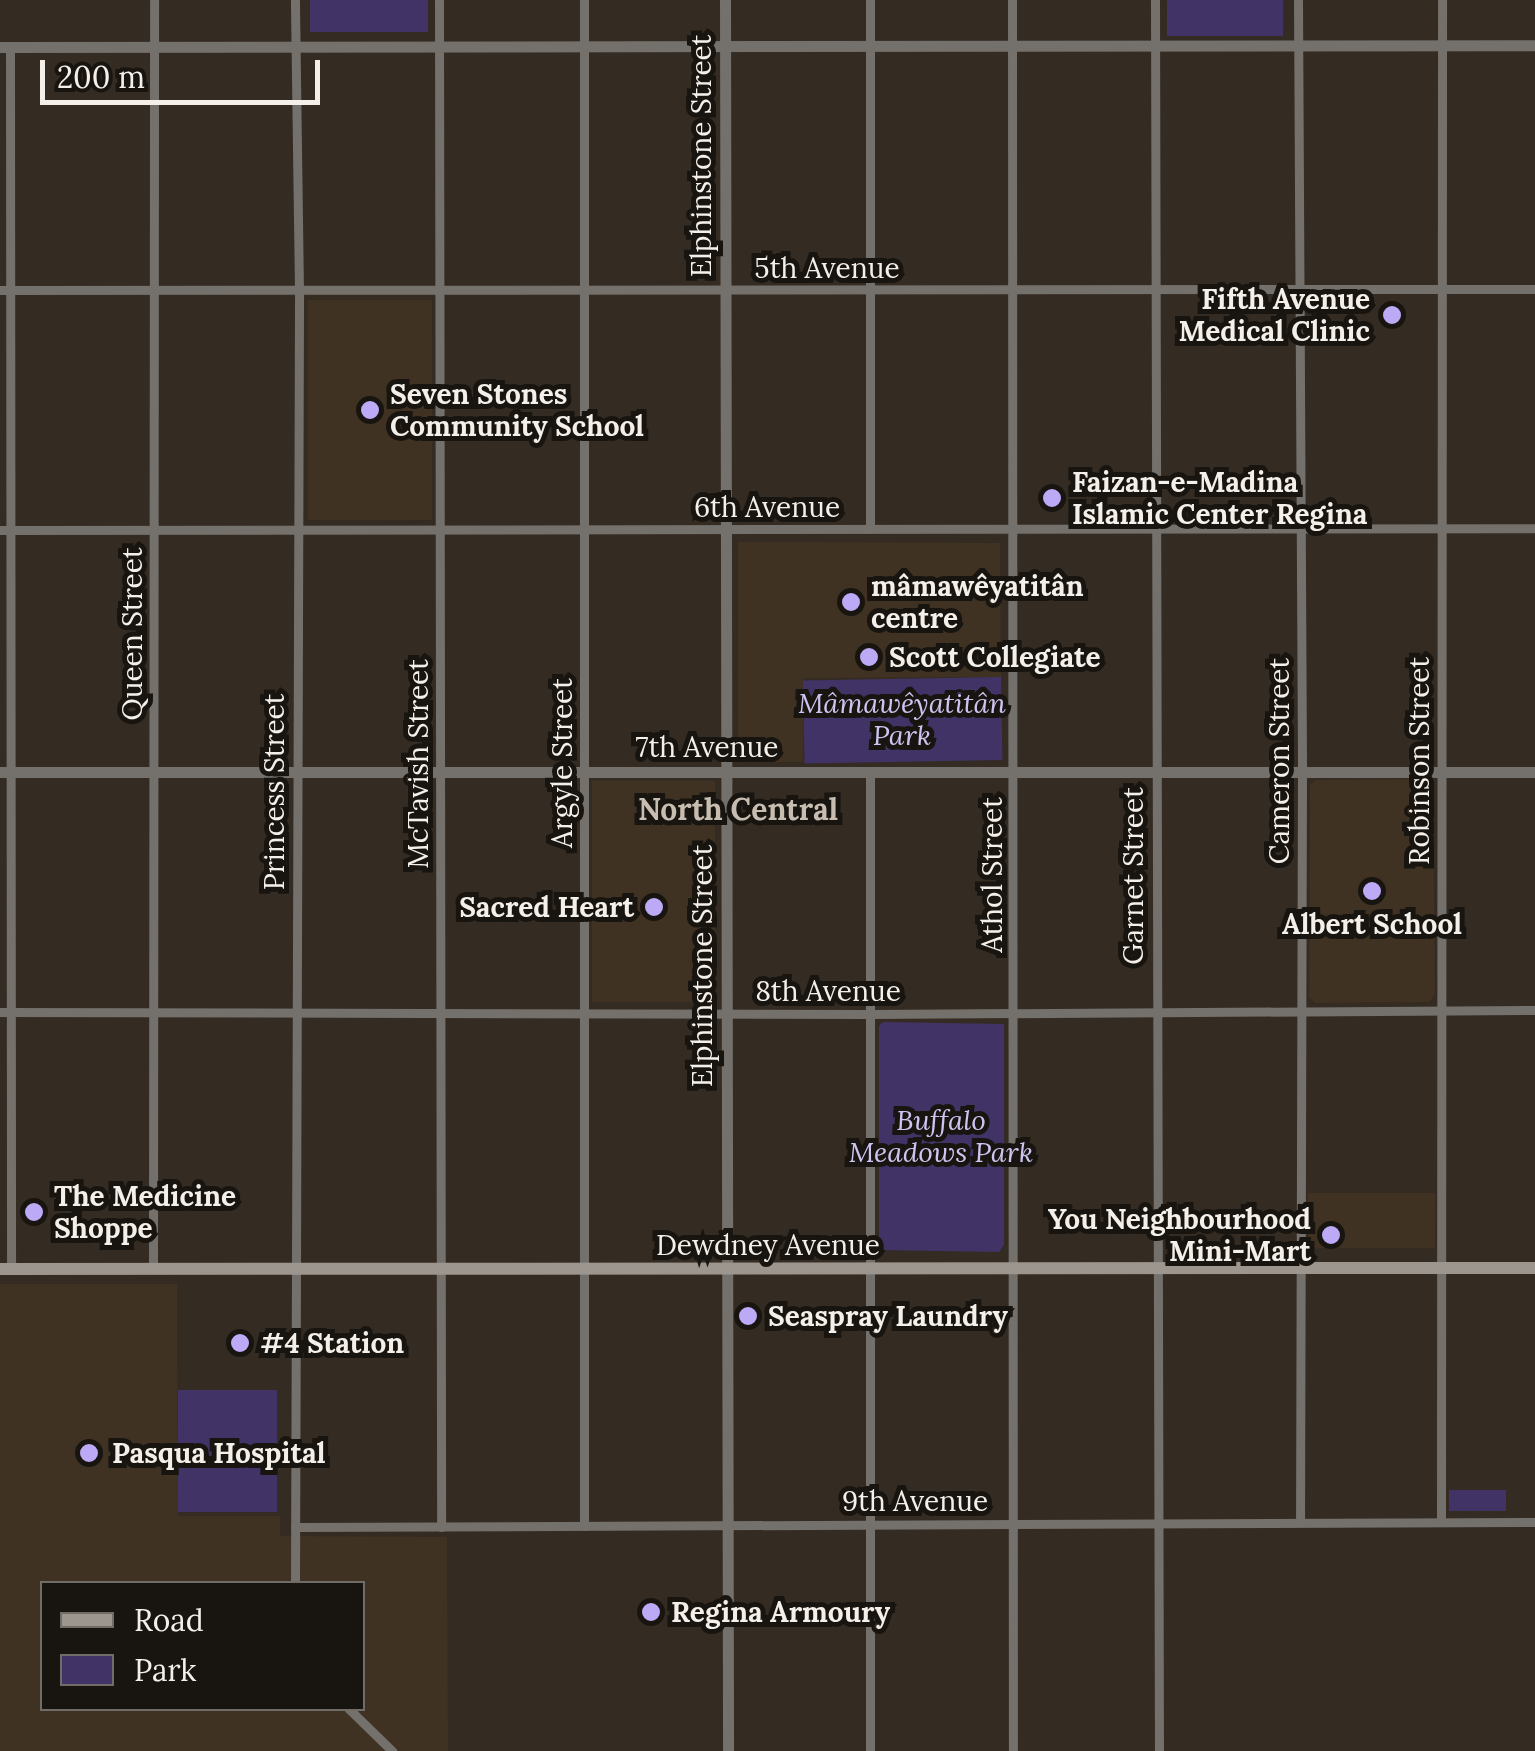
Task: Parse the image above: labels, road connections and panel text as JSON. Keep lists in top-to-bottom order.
{
  "streets": {
    "main road": ["Dewdney Avenue"],
    "street": [
      "Elphinstone Street",
      "5th Avenue",
      "6th Avenue",
      "Queen Street",
      "7th Avenue",
      "Cameron Street",
      "Robinson Street",
      "Argyle Street",
      "McTavish Street",
      "Princess Street",
      "Athol Street",
      "Garnet Street",
      "8th Avenue",
      "9th Avenue"
    ]
  },
  "crossings": [
    ["Elphinstone Street", "5th Avenue"],
    ["Elphinstone Street", "6th Avenue"],
    ["Elphinstone Street", "7th Avenue"],
    ["Elphinstone Street", "8th Avenue"],
    ["Elphinstone Street", "Dewdney Avenue"],
    ["Elphinstone Street", "9th Avenue"],
    ["5th Avenue", "Queen Street"],
    ["5th Avenue", "Cameron Street"],
    ["5th Avenue", "Robinson Street"],
    ["5th Avenue", "Argyle Street"],
    ["5th Avenue", "McTavish Street"],
    ["5th Avenue", "Princess Street"],
    ["5th Avenue", "Athol Street"],
    ["5th Avenue", "Garnet Street"],
    ["6th Avenue", "Queen Street"],
    ["6th Avenue", "Cameron Street"],
    ["6th Avenue", "Robinson Street"],
    ["6th Avenue", "Argyle Street"],
    ["6th Avenue", "McTavish Street"],
    ["6th Avenue", "Princess Street"],
    ["6th Avenue", "Athol Street"],
    ["6th Avenue", "Garnet Street"],
    ["Queen Street", "7th Avenue"],
    ["Queen Street", "8th Avenue"],
    ["Queen Street", "Dewdney Avenue"],
    ["7th Avenue", "Cameron Street"],
    ["7th Avenue", "Robinson Street"],
    ["7th Avenue", "Argyle Street"],
    ["7th Avenue", "McTavish Street"],
    ["7th Avenue", "Princess Street"],
    ["7th Avenue", "Athol Street"],
    ["7th Avenue", "Garnet Street"],
    ["Cameron Street", "8th Avenue"],
    ["Cameron Street", "Dewdney Avenue"],
    ["Cameron Street", "9th Avenue"],
    ["Robinson Street", "8th Avenue"],
    ["Robinson Street", "Dewdney Avenue"],
    ["Robinson Street", "9th Avenue"],
    ["Argyle Street", "8th Avenue"],
    ["Argyle Street", "Dewdney Avenue"],
    ["Argyle Street", "9th Avenue"],
    ["McTavish Street", "8th Avenue"],
    ["McTavish Street", "Dewdney Avenue"],
    ["McTavish Street", "9th Avenue"],
    ["Princess Street", "8th Avenue"],
    ["Princess Street", "Dewdney Avenue"],
    ["Princess Street", "9th Avenue"],
    ["Athol Street", "8th Avenue"],
    ["Athol Street", "Dewdney Avenue"],
    ["Athol Street", "9th Avenue"],
    ["Garnet Street", "8th Avenue"],
    ["Garnet Street", "Dewdney Avenue"],
    ["Garnet Street", "9th Avenue"]
  ],
  "districts": ["North Central"],
  "parks": ["Mâmawêyatitân Park", "Buffalo Meadows Park"],
  "places": [
    "Fifth Avenue Medical Clinic",
    "Seven Stones Community School",
    "Faizan-e-Madina Islamic Center Regina",
    "mâmawêyatitân centre",
    "Scott Collegiate",
    "Albert School",
    "Sacred Heart",
    "The Medicine Shoppe",
    "You Neighbourhood Mini-Mart",
    "Seaspray Laundry",
    "#4 Station",
    "Pasqua Hospital",
    "Regina Armoury"
  ],
  "legend": ["Road", "Park"],
  "scale_bar": "200 m"
}
